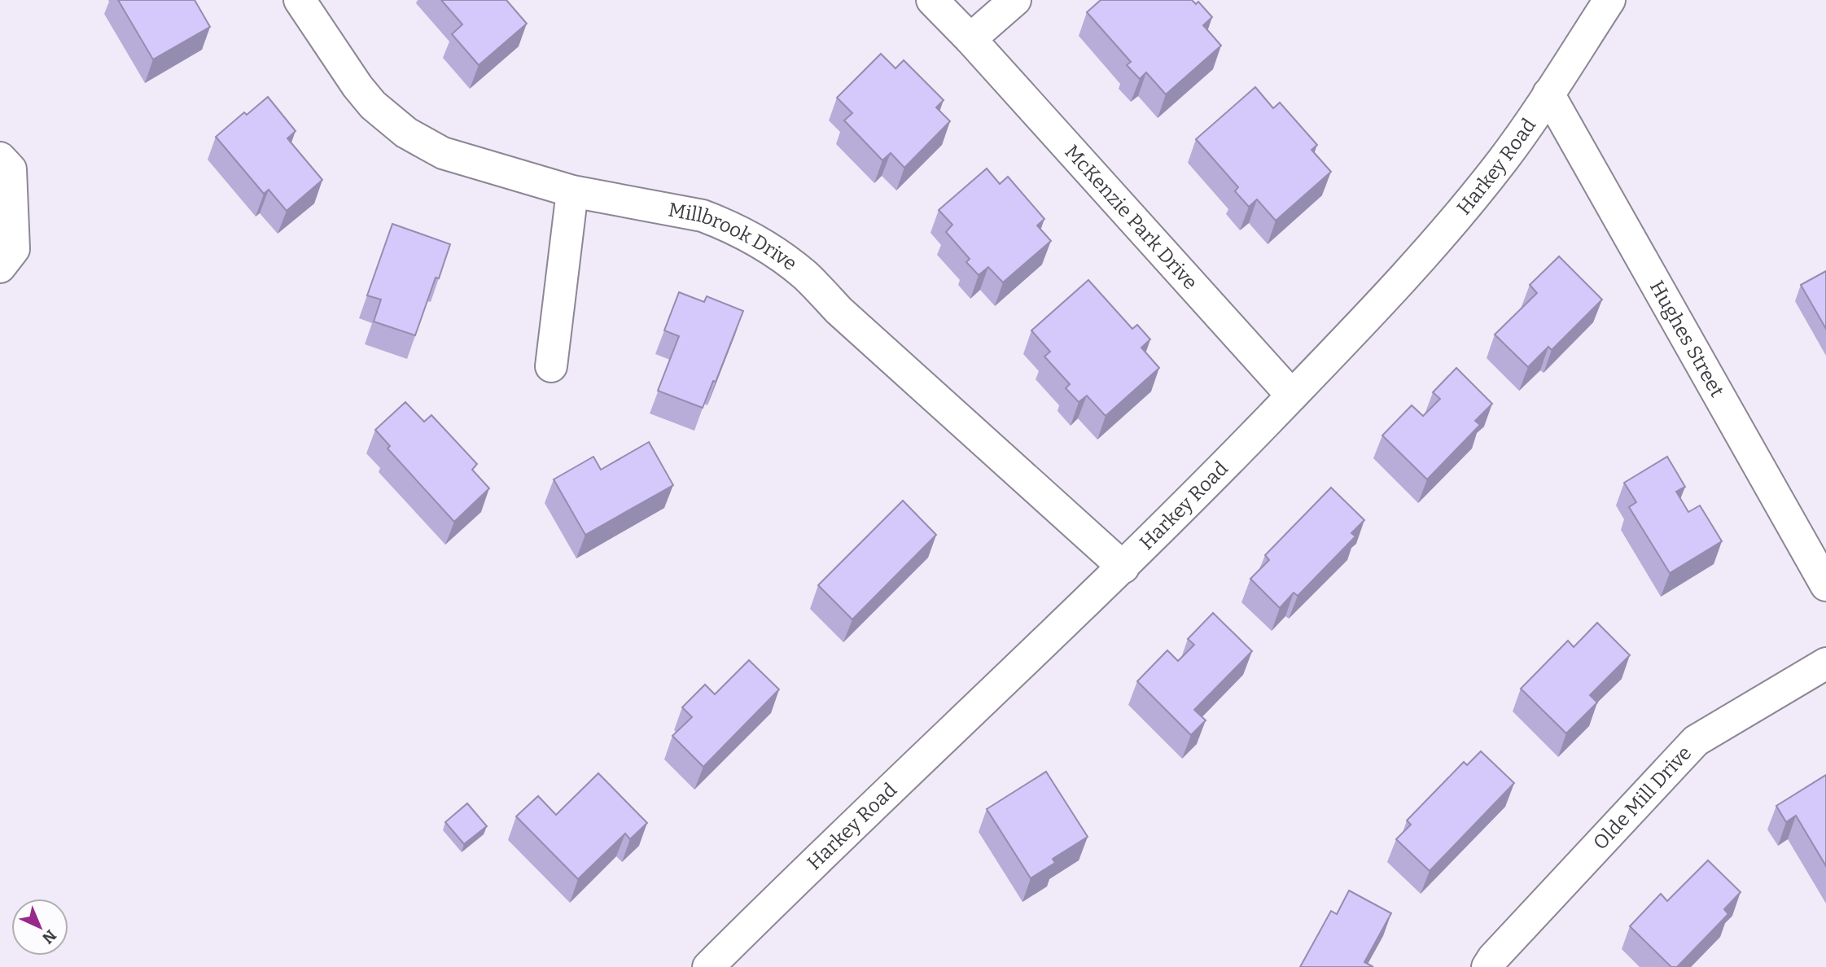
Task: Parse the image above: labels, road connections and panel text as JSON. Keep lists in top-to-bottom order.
{
  "streets": {
    "street": [
      "Harkey Road",
      "McKenzie Park Drive",
      "Millbrook Drive",
      "Hughes Street",
      "Olde Mill Drive"
    ]
  },
  "crossings": [
    ["Harkey Road", "McKenzie Park Drive"],
    ["Harkey Road", "Millbrook Drive"],
    ["Harkey Road", "Hughes Street"]
  ],
  "north": "bottom right"
}
